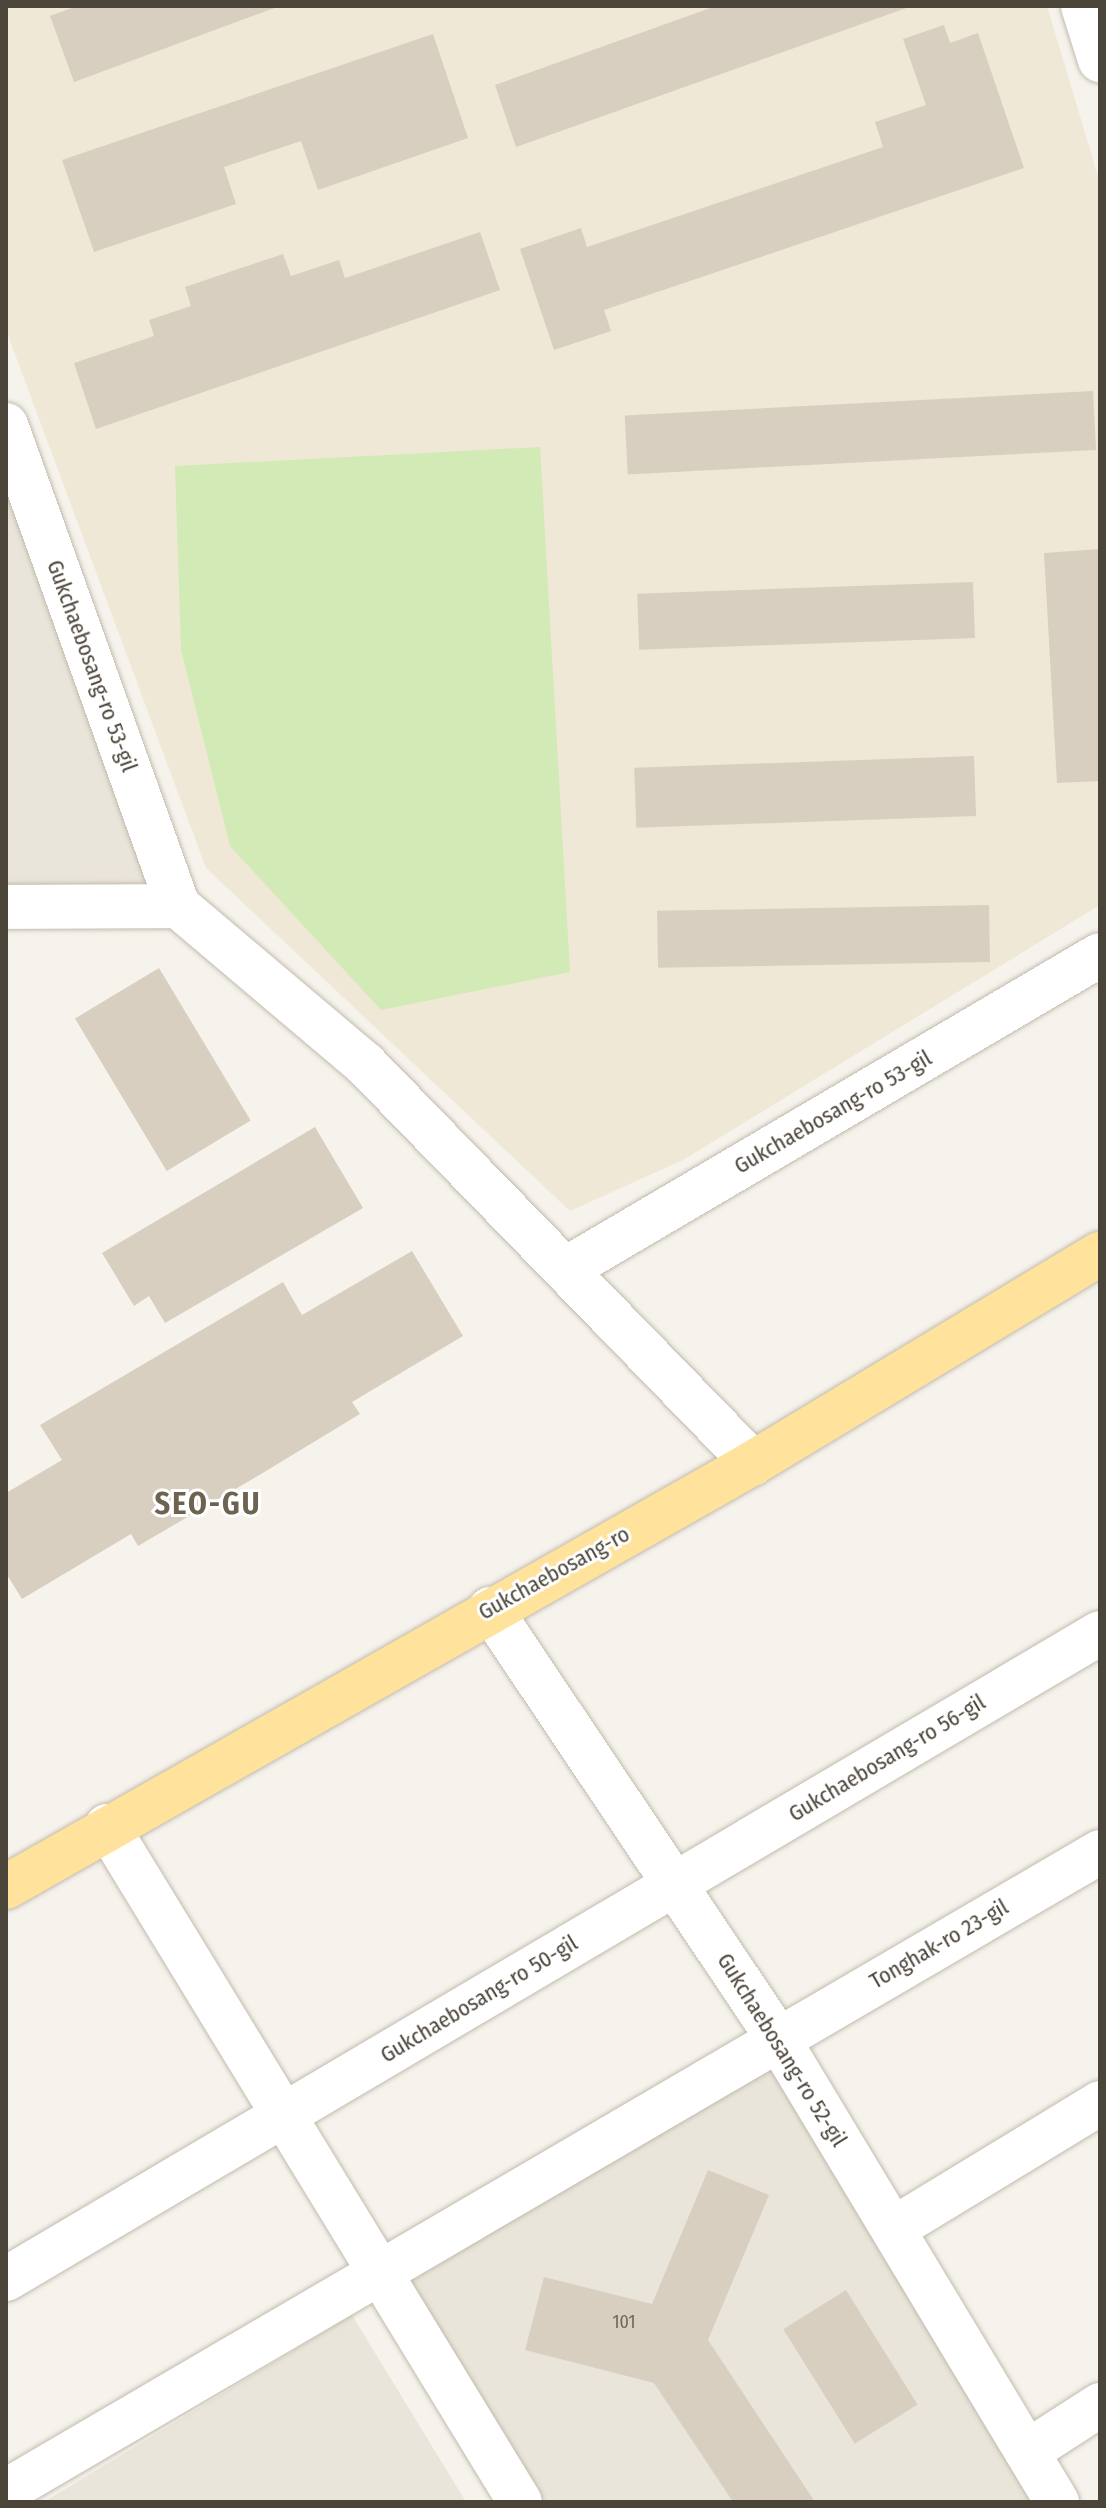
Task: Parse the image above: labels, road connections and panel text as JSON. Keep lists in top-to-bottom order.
{
  "streets": {
    "main road": ["Gukchaebosang-ro"],
    "street": [
      "Gukchaebosang-ro 53-gil",
      "Gukchaebosang-ro 56-gil",
      "Tonghak-ro 23-gil",
      "Gukchaebosang-ro 50-gil",
      "Gukchaebosang-ro 52-gil"
    ]
  },
  "crossings": [
    ["Gukchaebosang-ro", "Gukchaebosang-ro 52-gil"],
    ["Gukchaebosang-ro 56-gil", "Gukchaebosang-ro 50-gil"],
    ["Gukchaebosang-ro 56-gil", "Gukchaebosang-ro 52-gil"],
    ["Tonghak-ro 23-gil", "Gukchaebosang-ro 52-gil"],
    ["Gukchaebosang-ro 50-gil", "Gukchaebosang-ro 52-gil"]
  ],
  "districts": ["SEO-GU"],
  "house_numbers": ["101"]
}
